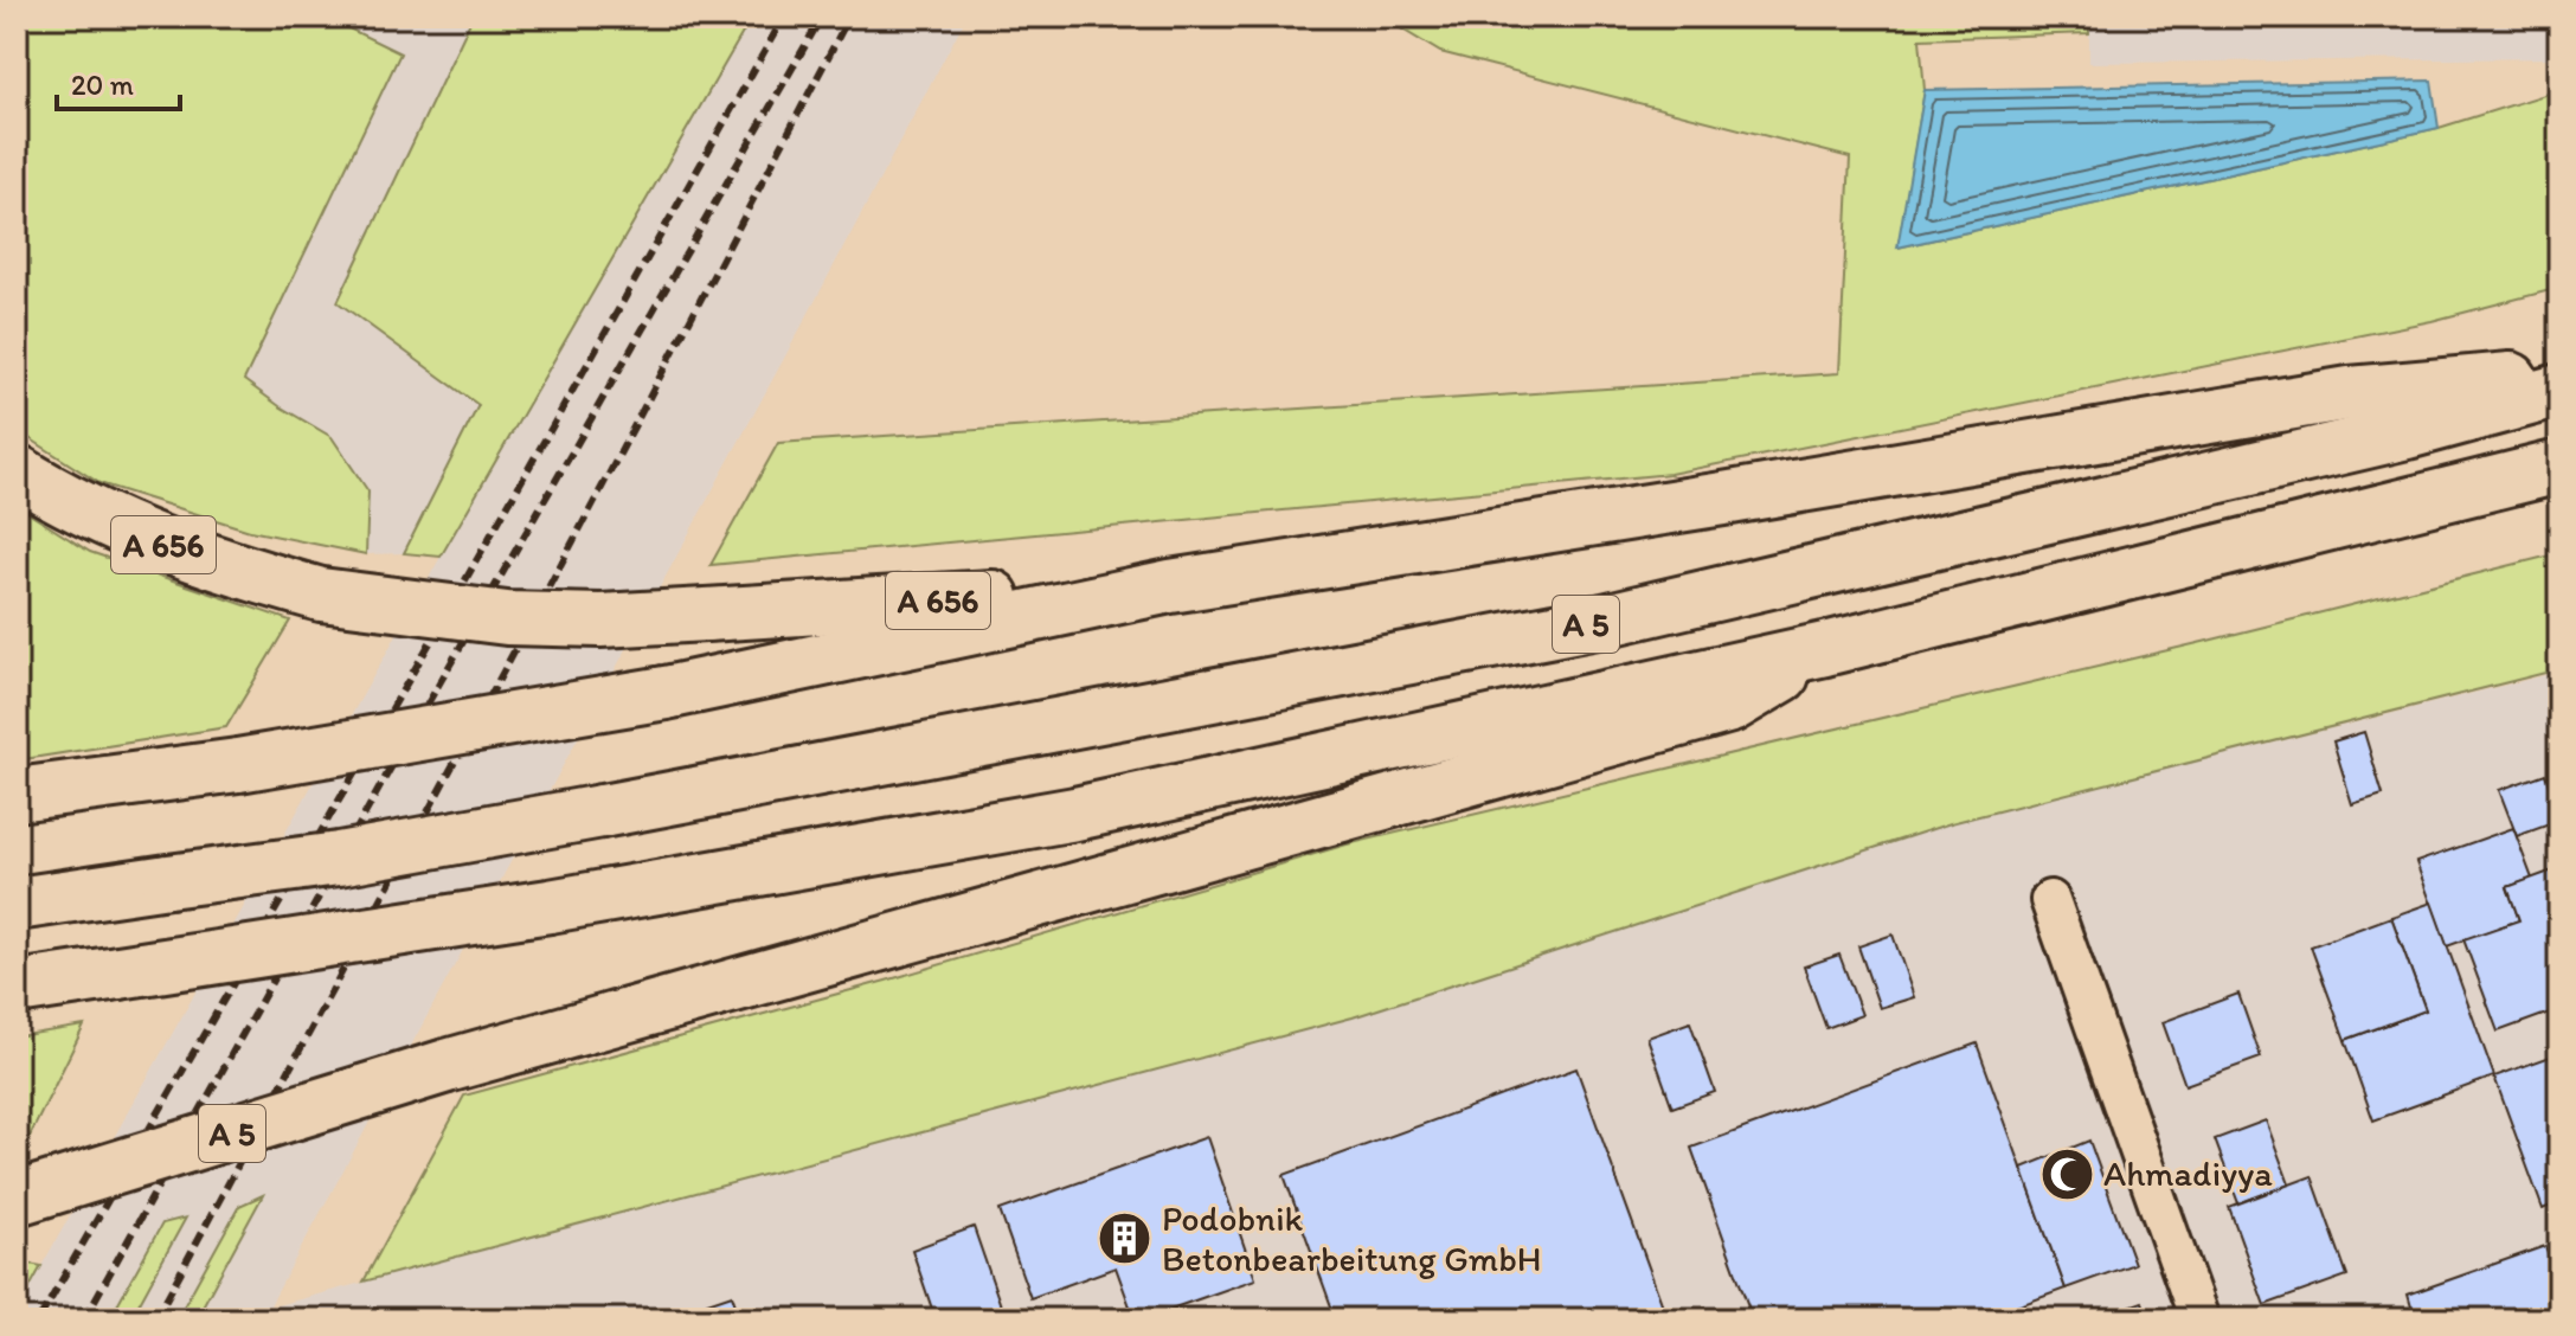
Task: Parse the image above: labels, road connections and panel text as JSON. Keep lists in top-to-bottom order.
{
  "streets": {
    "highway": ["A 656", "A 5"]
  },
  "places": {
    "mosque": ["Ahmadiyya"],
    "building": ["Podobnik Betonbearbeitung GmbH"]
  },
  "scale_bar": "20 m"
}
